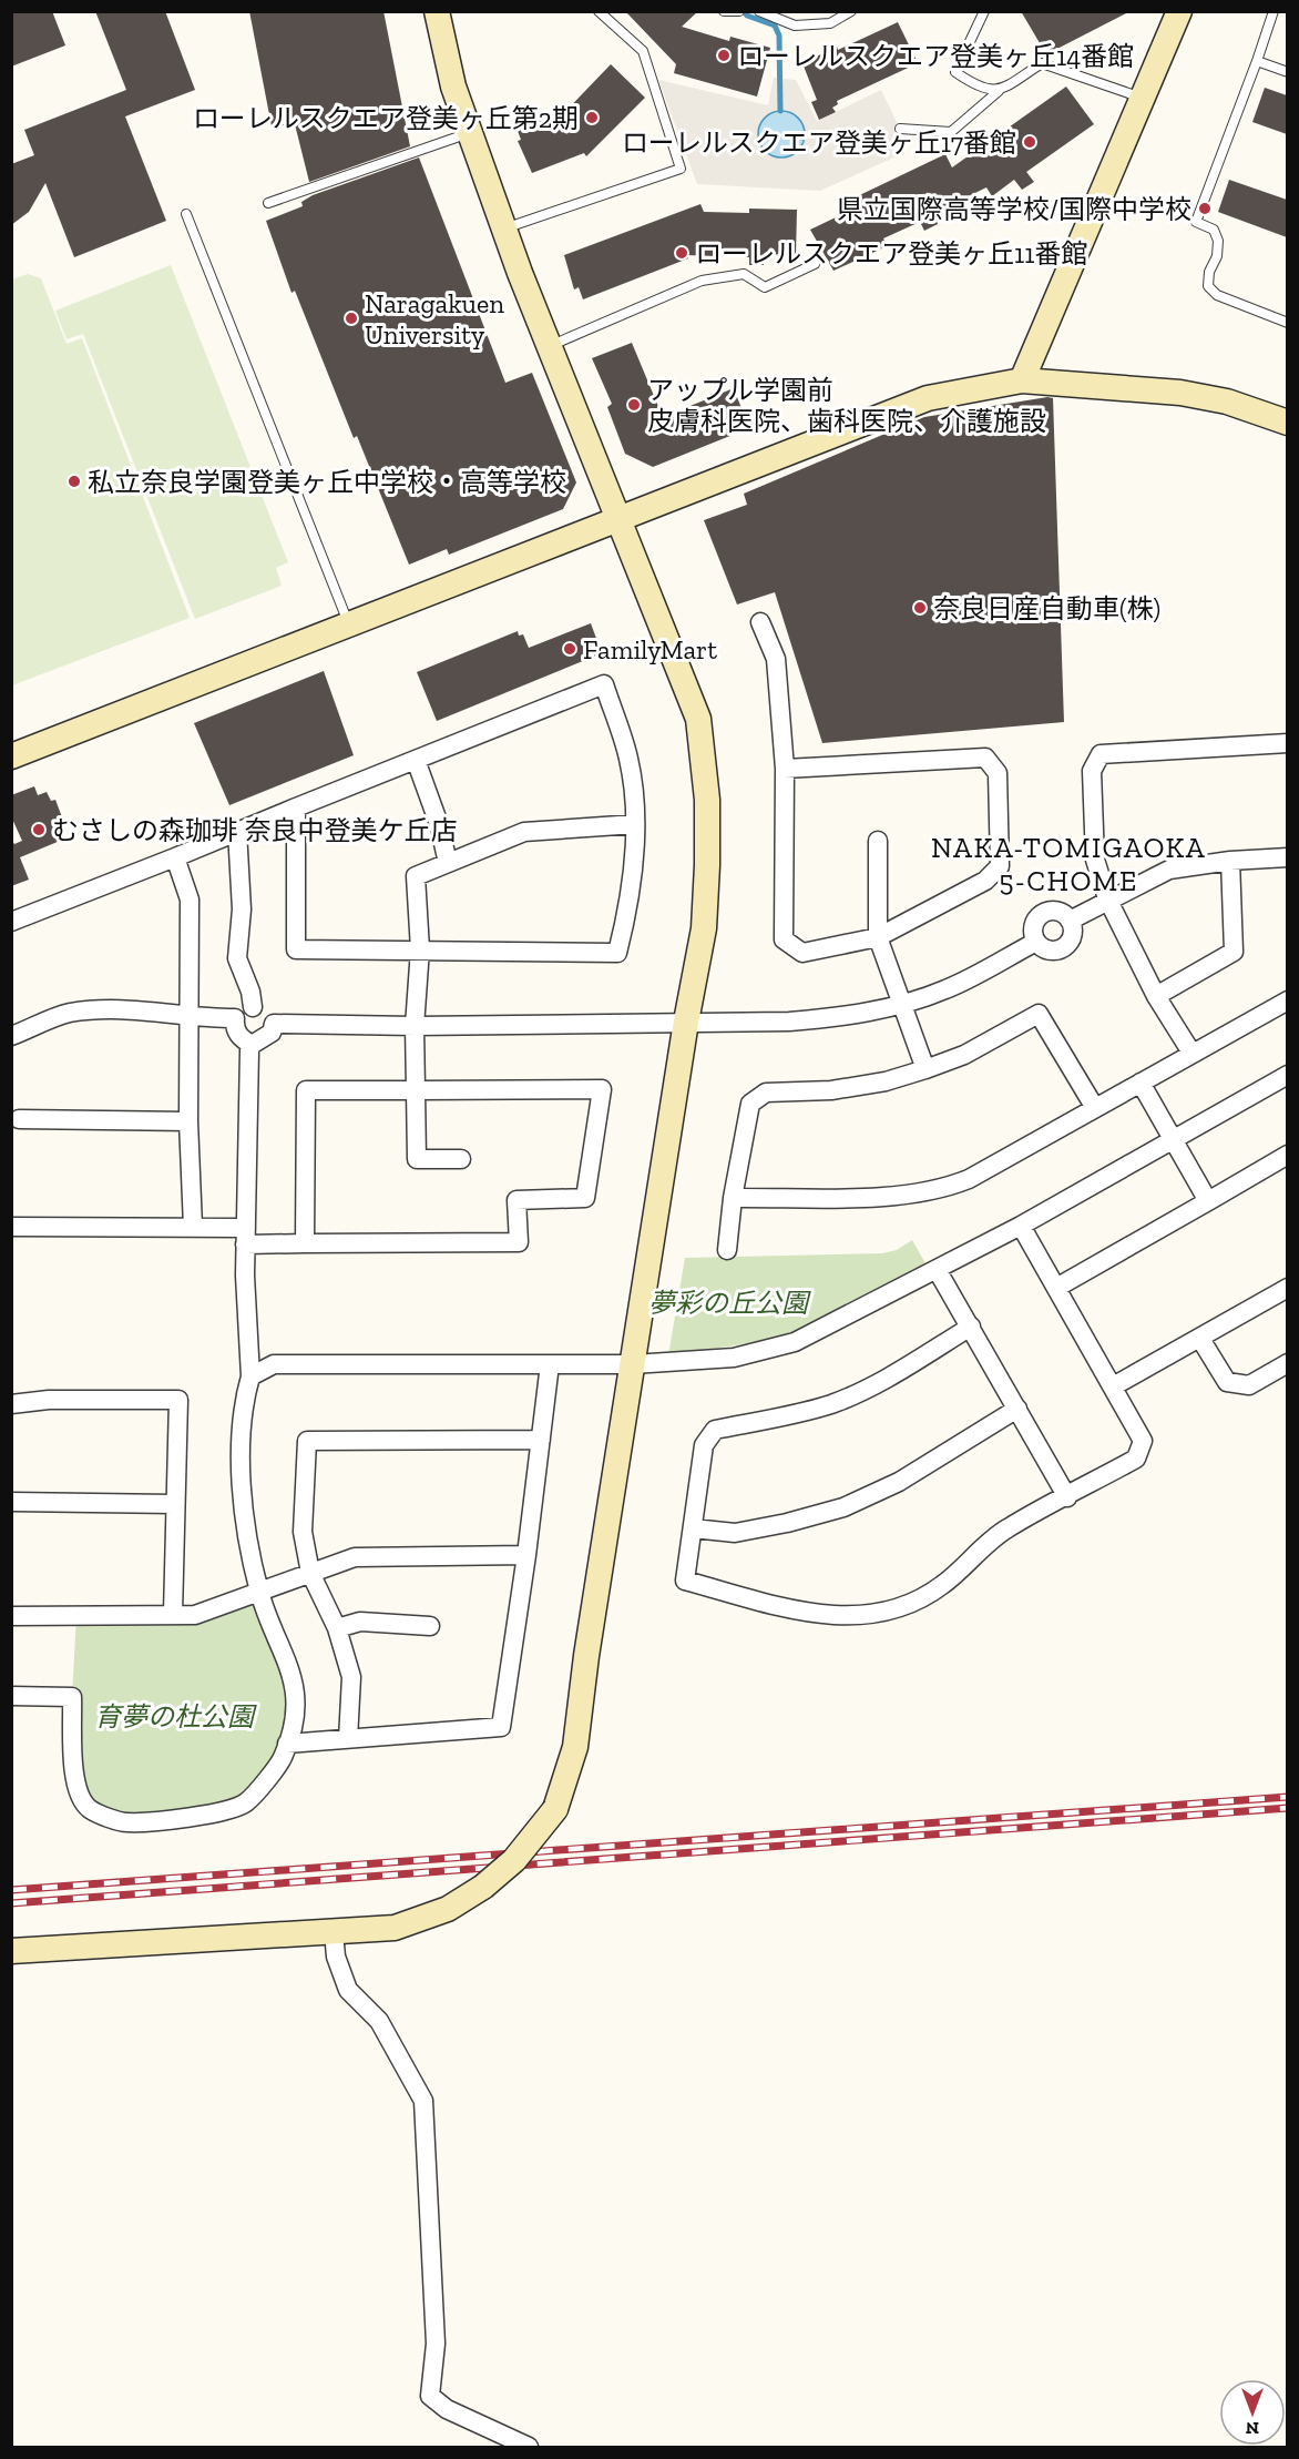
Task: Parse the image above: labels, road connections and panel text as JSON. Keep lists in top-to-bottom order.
{
  "districts": ["NAKA-TOMIGAOKA 5-CHOME"],
  "parks": ["夢彩の丘公園", "育夢の杜公園"],
  "places": [
    "ローレルスクエア登美ヶ丘14番館",
    "ローレルスクエア登美ヶ丘第2期",
    "ローレルスクエア登美ヶ丘17番館",
    "県立国際高等学校/国際中学校",
    "ローレルスクエア登美ヶ丘11番館",
    "Naragakuen University",
    "アップル学園前 皮膚科医院、歯科医院、介護施設",
    "私立奈良学園登美ヶ丘中学校・高等学校",
    "奈良日産自動車(株)",
    "FamilyMart",
    "むさしの森珈琲 奈良中登美ケ丘店"
  ],
  "north": "bottom"
}
